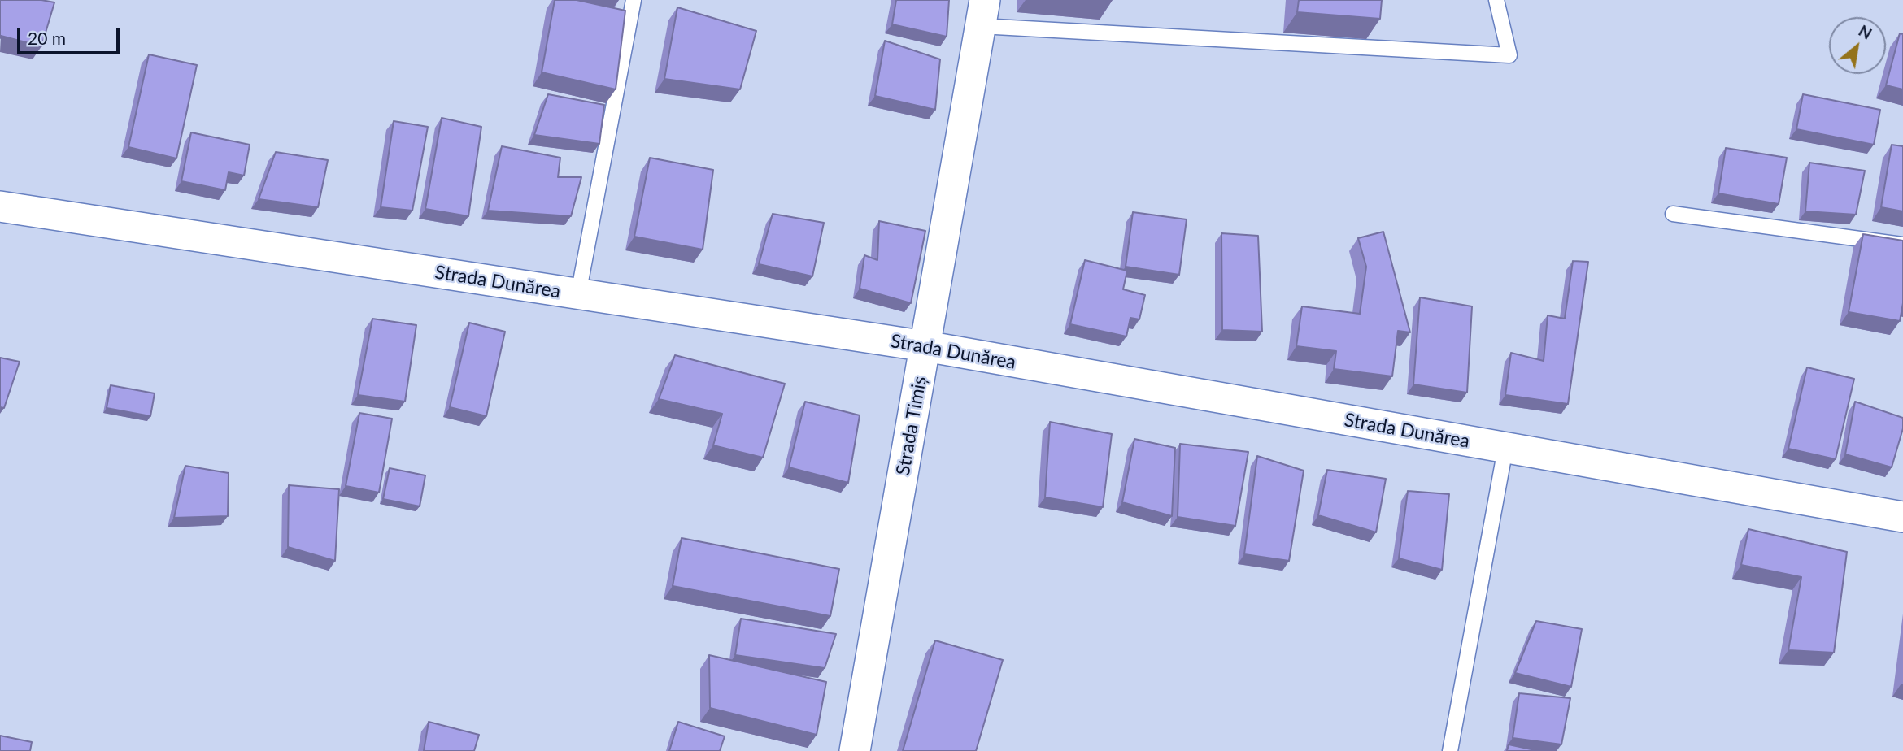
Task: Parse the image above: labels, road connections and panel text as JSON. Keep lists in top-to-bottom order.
{
  "streets": {
    "street": ["Strada Dunărea", "Strada Timiș"]
  },
  "crossings": [
    ["Strada Dunărea", "Strada Timiș"]
  ],
  "scale_bar": "20 m",
  "north": "top right"
}
